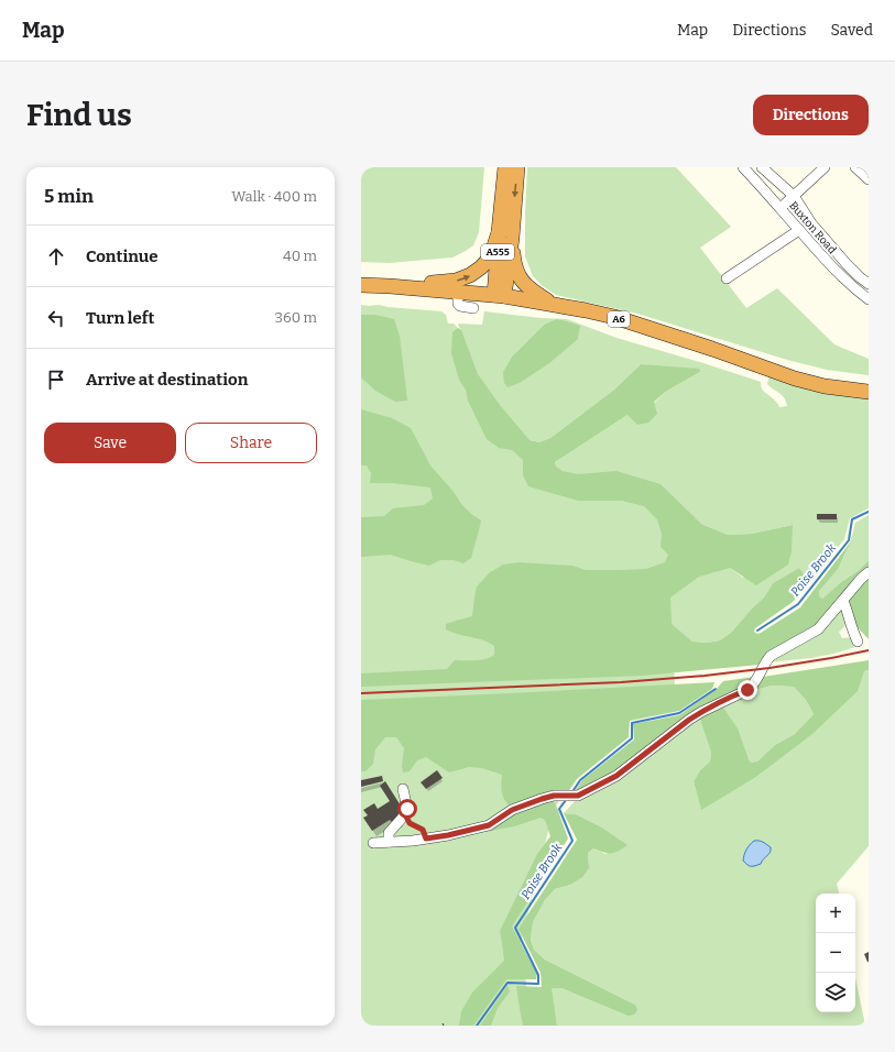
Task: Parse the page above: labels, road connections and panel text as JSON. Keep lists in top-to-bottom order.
{
  "streets": {
    "highway": ["A555", "A6"],
    "street": ["Buxton Road"]
  },
  "crossings": [
    ["A555", "A6"]
  ],
  "water": ["Poise Brook"],
  "page": {
    "header": "Map",
    "nav": ["Map", "Directions", "Saved"],
    "buttons": [
      "Directions",
      ["Save", "Share"]
    ],
    "title": "Find us",
    "heading": ["5 min", "Walk · 400 m"],
    "list": [
      ["Continue", "40 m"],
      ["Turn left", "360 m"],
      "Arrive at destination"
    ],
    "map_buttons": ["+", "−"]
  }
}
